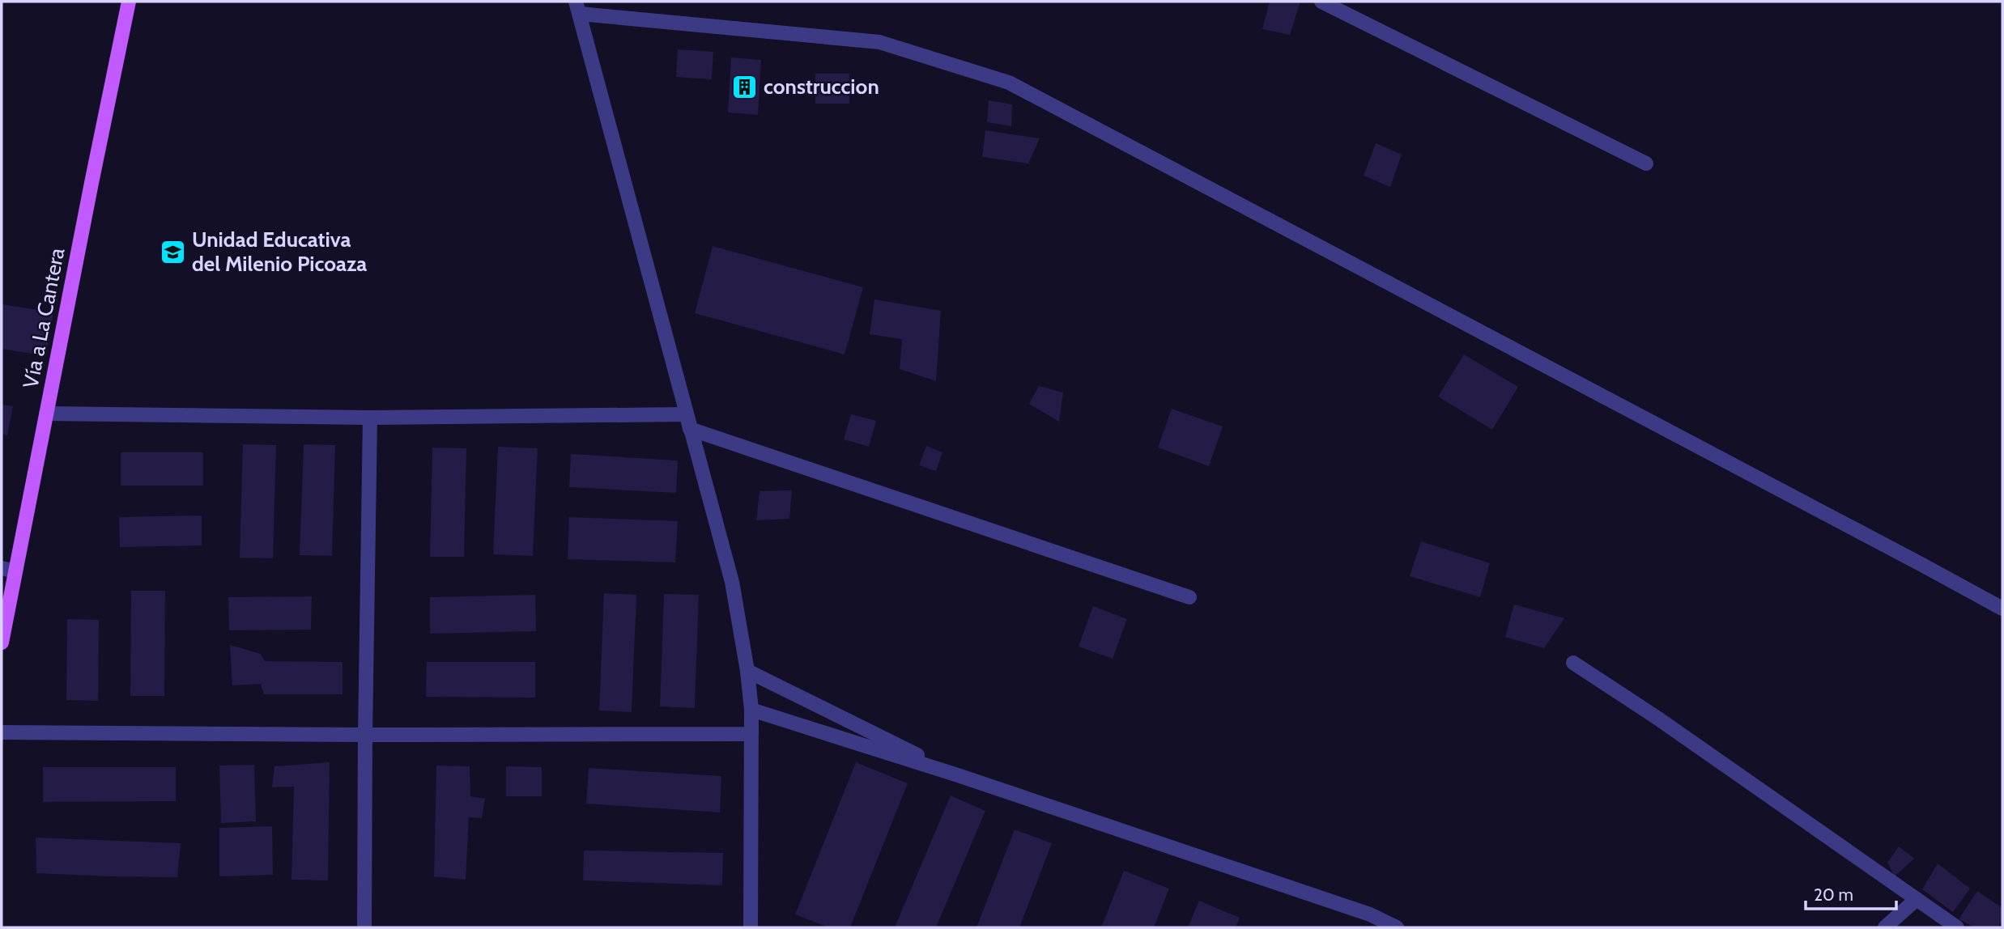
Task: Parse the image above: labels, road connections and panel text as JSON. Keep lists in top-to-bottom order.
{
  "streets": {
    "main road": ["Vía a La Cantera"]
  },
  "places": {
    "building": ["construccion"],
    "school or university": ["Unidad Educativa del Milenio Picoaza"]
  },
  "scale_bar": "20 m"
}
